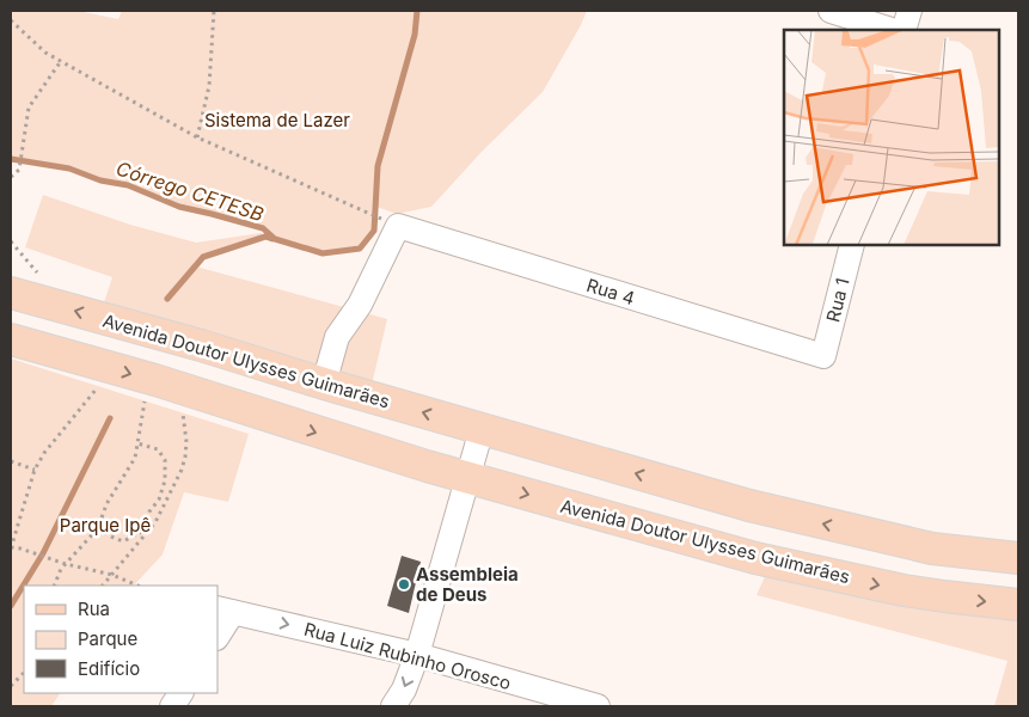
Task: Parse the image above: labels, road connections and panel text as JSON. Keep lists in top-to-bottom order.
{
  "streets": {
    "main road": ["Avenida Doutor Ulysses Guimarães"],
    "street": ["Rua 4", "Rua 1", "Rua Luiz Rubinho Orosco"]
  },
  "crossings": [
    ["Rua 4", "Rua 1"]
  ],
  "one_way": ["Rua Luiz Rubinho Orosco"],
  "water": ["Córrego CETESB"],
  "parks": ["Sistema de Lazer", "Parque Ipê"],
  "places": ["Assembleia de Deus"],
  "legend": ["Rua", "Parque", "Edifício"]
}
